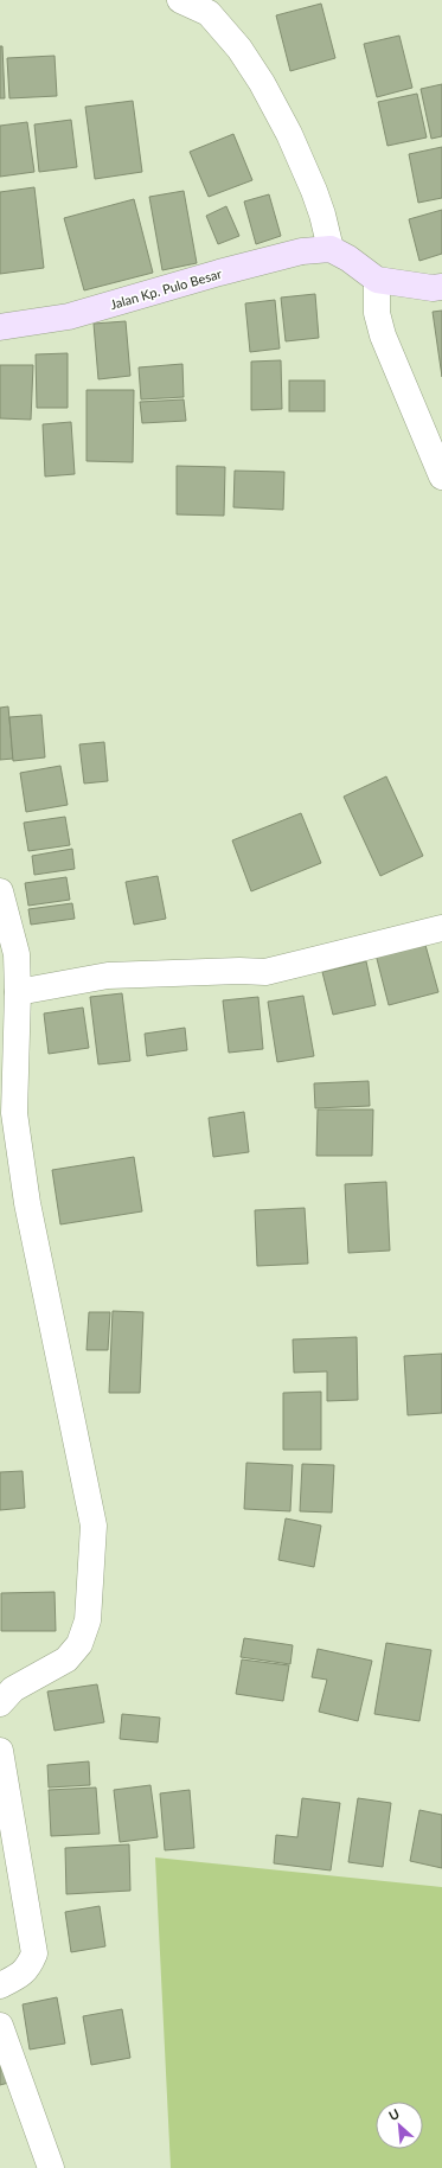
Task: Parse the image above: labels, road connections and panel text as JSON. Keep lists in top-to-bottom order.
{
  "streets": {
    "street": ["Jalan Kp. Pulo Besar"]
  },
  "north": "top left"
}
